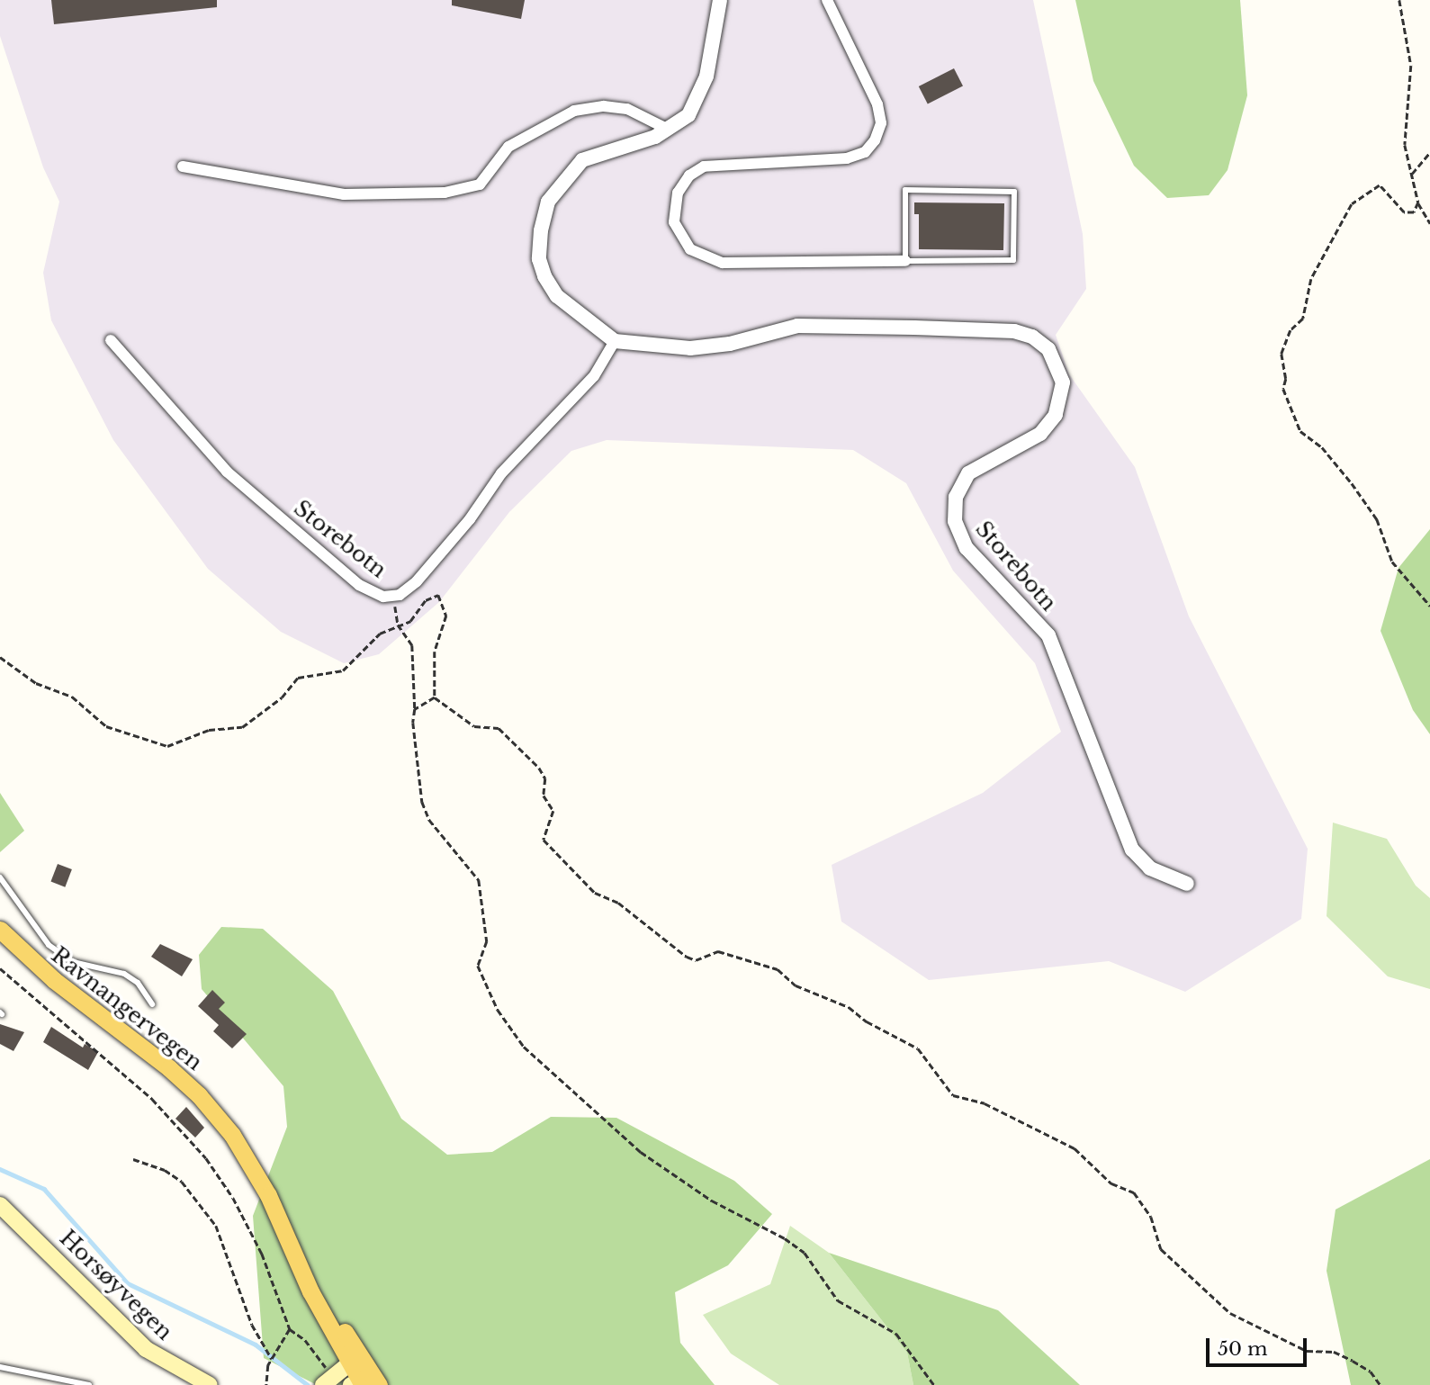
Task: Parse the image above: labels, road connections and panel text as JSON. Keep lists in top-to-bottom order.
{
  "streets": {
    "main road": ["Ravnangervegen", "Horsøyvegen"],
    "street": ["Storebotn"]
  },
  "scale_bar": "50 m"
}
